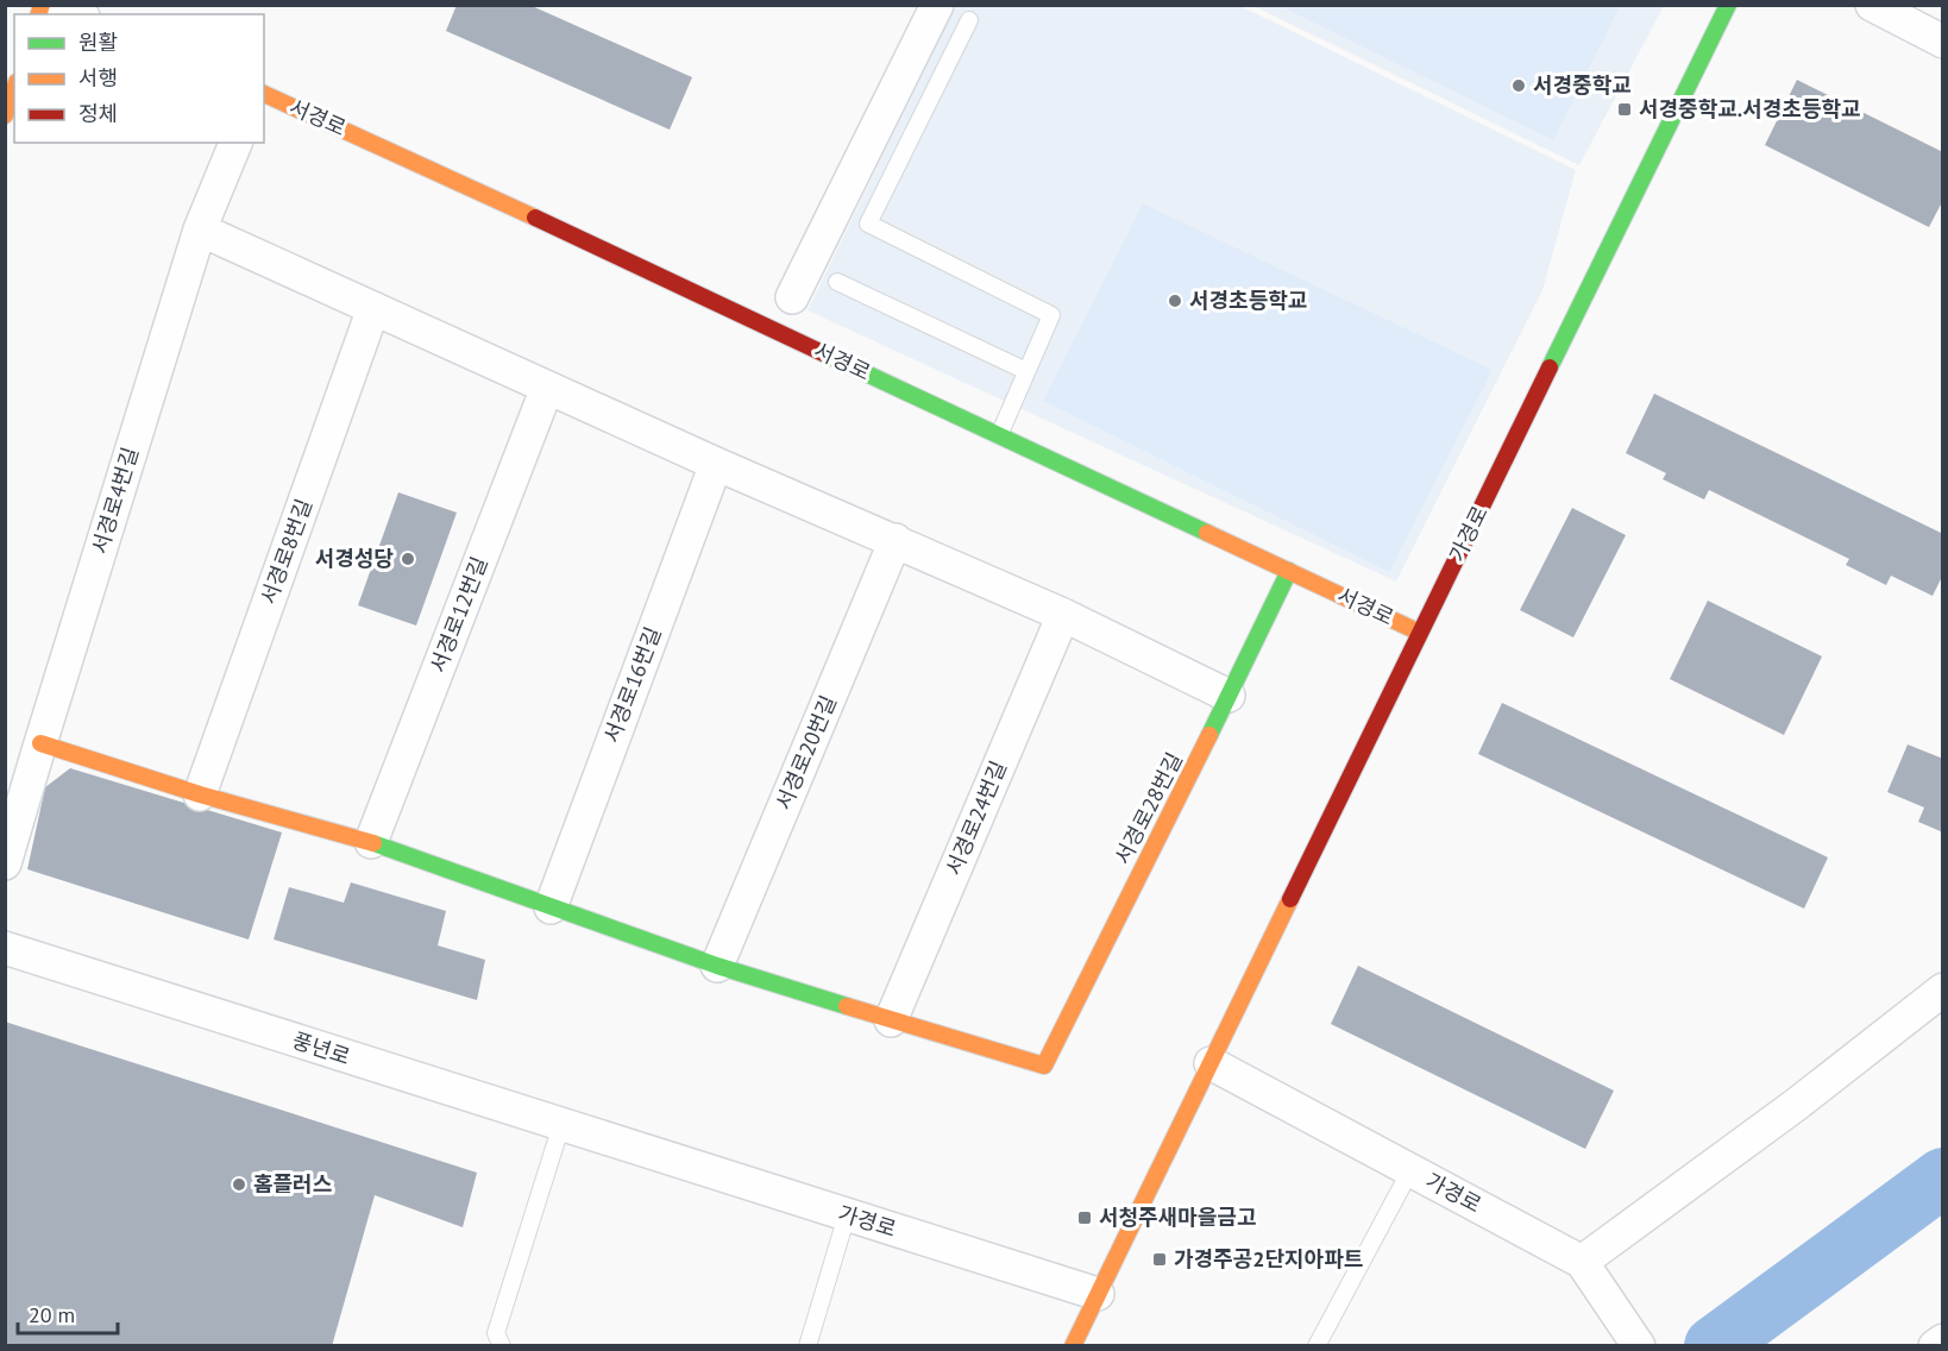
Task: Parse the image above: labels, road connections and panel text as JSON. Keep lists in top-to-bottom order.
{
  "streets": {
    "street": [
      "서경로",
      "서경로4번길",
      "가경로",
      "서경로8번길",
      "서경로12번길",
      "서경로16번길",
      "서경로20번길",
      "서경로28번길",
      "서경로24번길",
      "풍년로"
    ]
  },
  "crossings": [
    ["서경로", "가경로"],
    ["서경로", "서경로28번길"],
    ["가경로", "풍년로"],
    ["서경로28번길", "서경로24번길"]
  ],
  "places": {
    "other": [
      "서경중학교",
      "서경초등학교",
      "서경성당",
      "홈플러스"
    ],
    "transit": ["서경중학교.서경초등학교", "서청주새마을금고", "가경주공2단지아파트"]
  },
  "legend": ["원활", "서행", "정체"],
  "scale_bar": "20 m"
}
